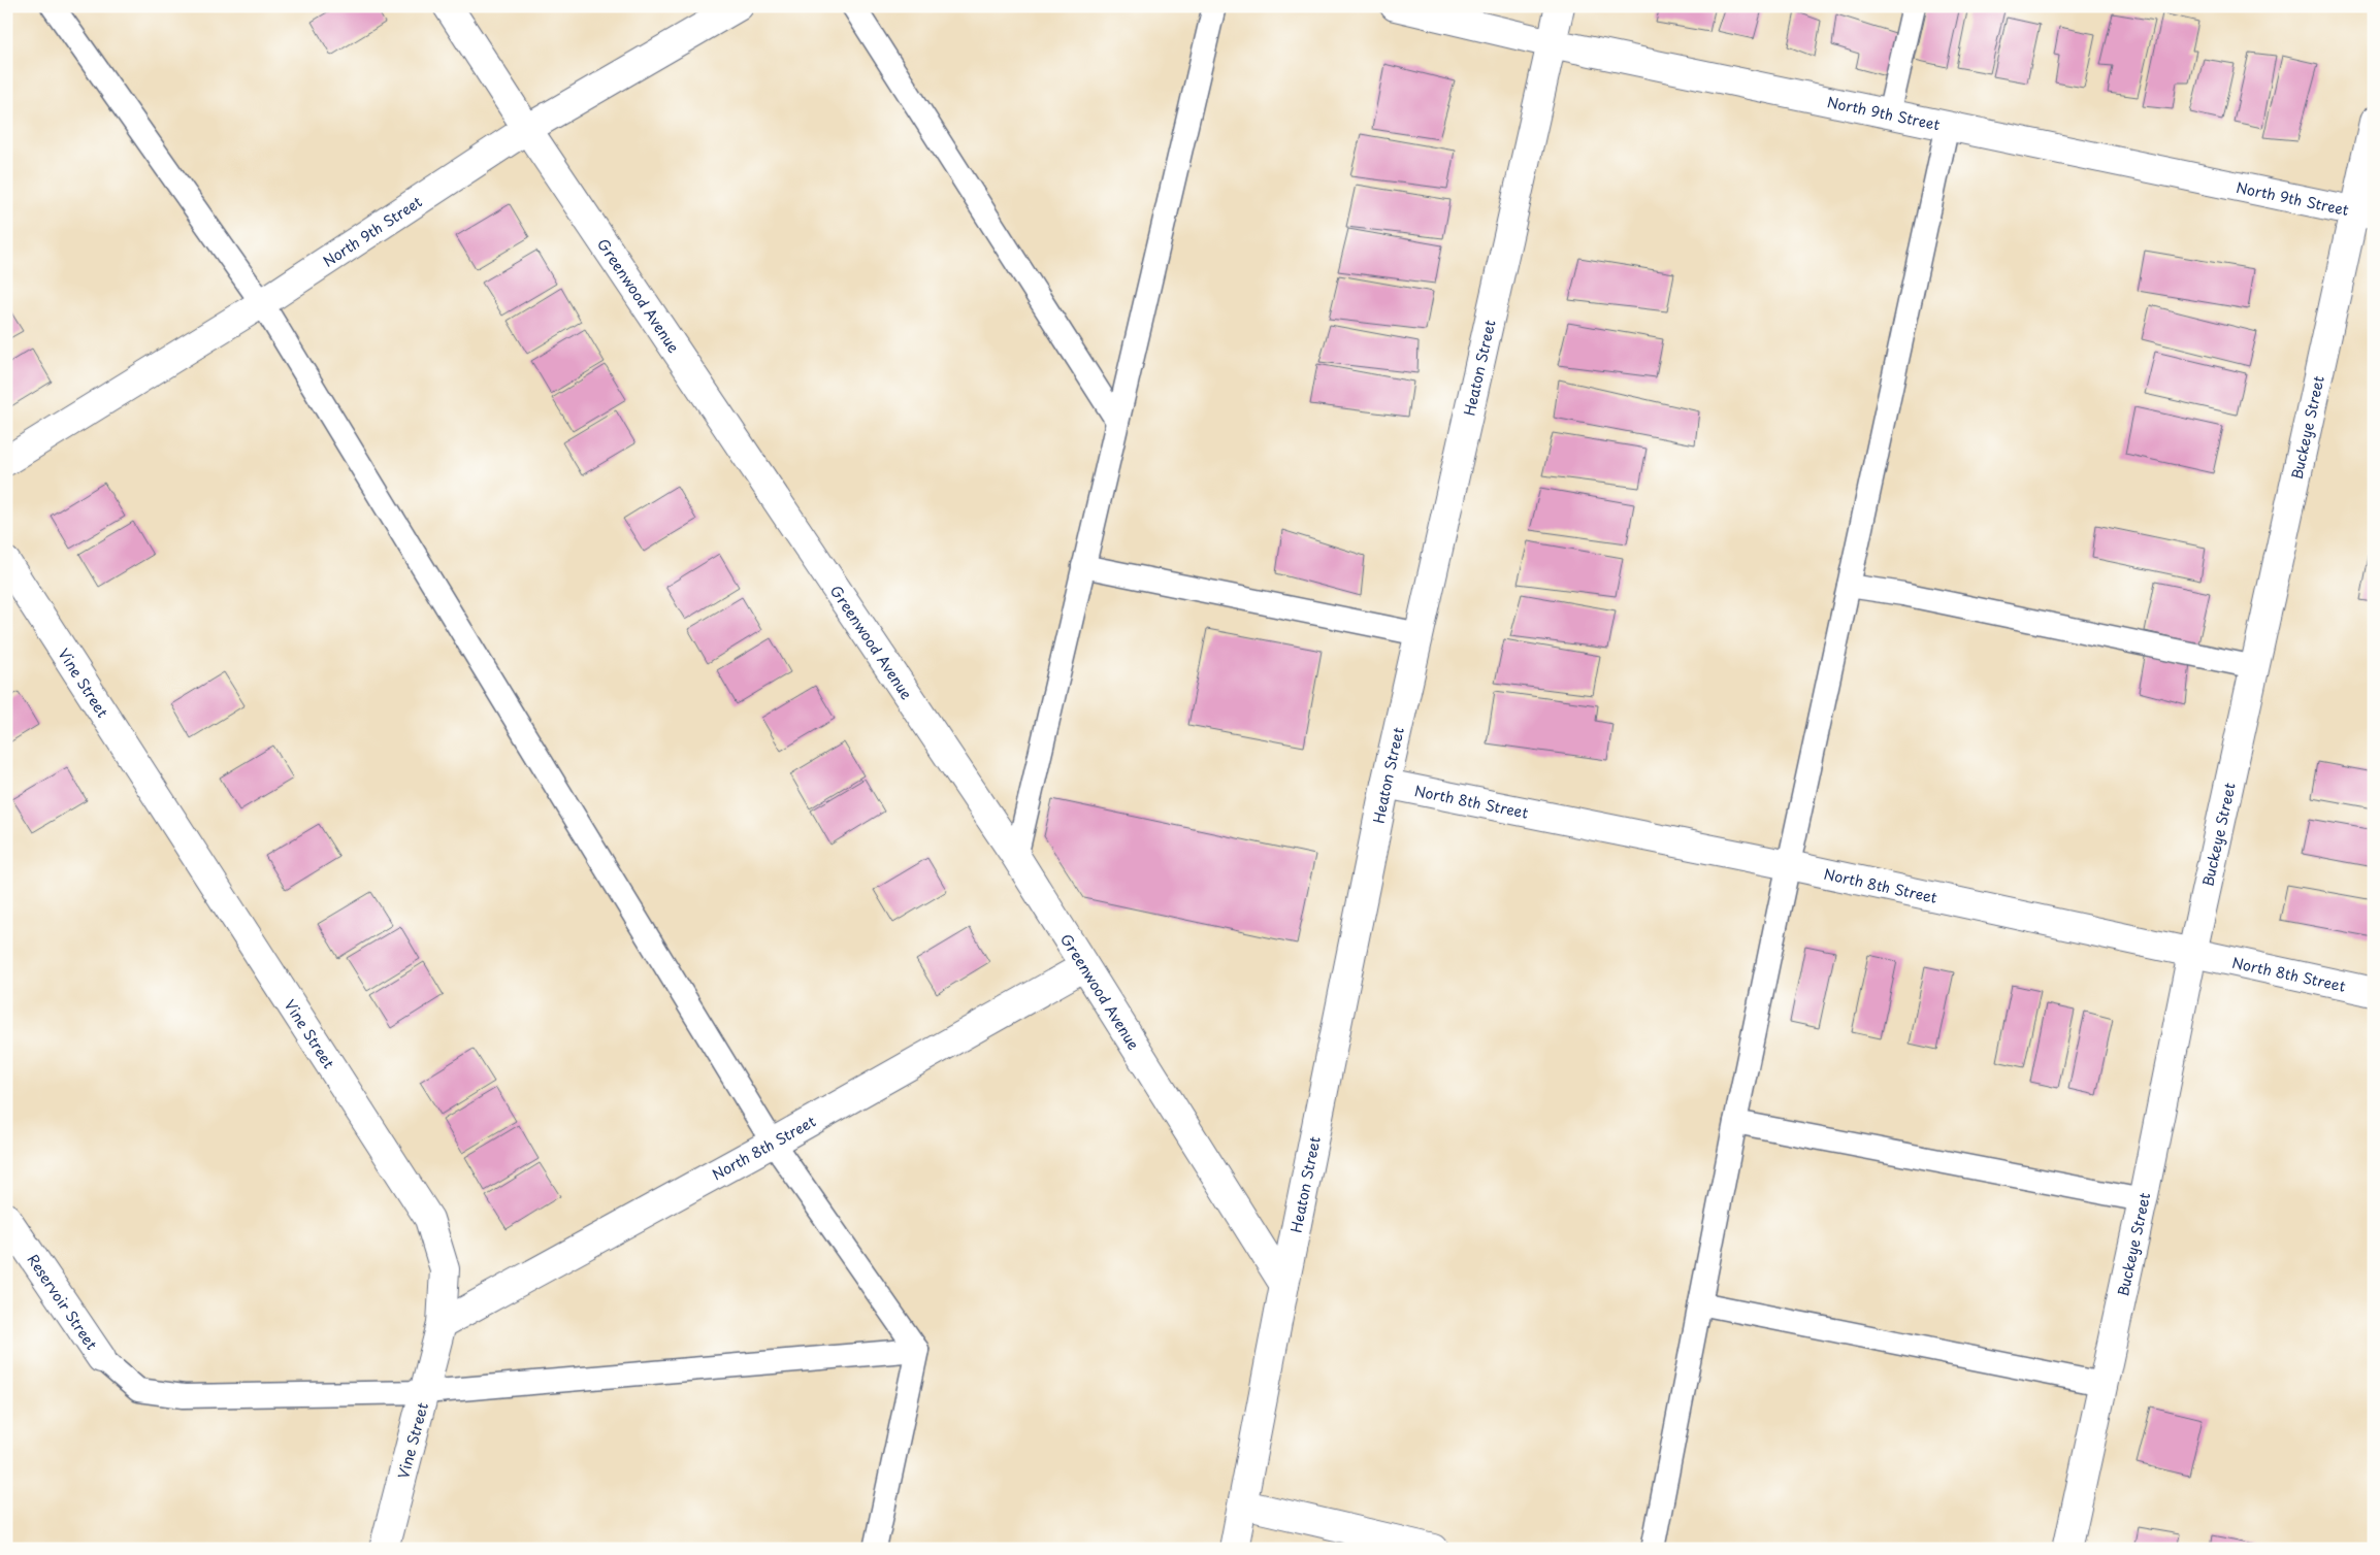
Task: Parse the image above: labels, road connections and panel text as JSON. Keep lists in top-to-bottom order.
{
  "streets": {
    "street": [
      "North 9th Street",
      "Greenwood Avenue",
      "Heaton Street",
      "Buckeye Street",
      "Vine Street",
      "North 8th Street",
      "Reservoir Street"
    ]
  },
  "crossings": [
    ["North 9th Street", "Greenwood Avenue"],
    ["North 9th Street", "Heaton Street"],
    ["North 9th Street", "Buckeye Street"],
    ["Greenwood Avenue", "Heaton Street"],
    ["Greenwood Avenue", "North 8th Street"],
    ["Heaton Street", "North 8th Street"],
    ["Buckeye Street", "North 8th Street"],
    ["Vine Street", "North 8th Street"]
  ]
}
